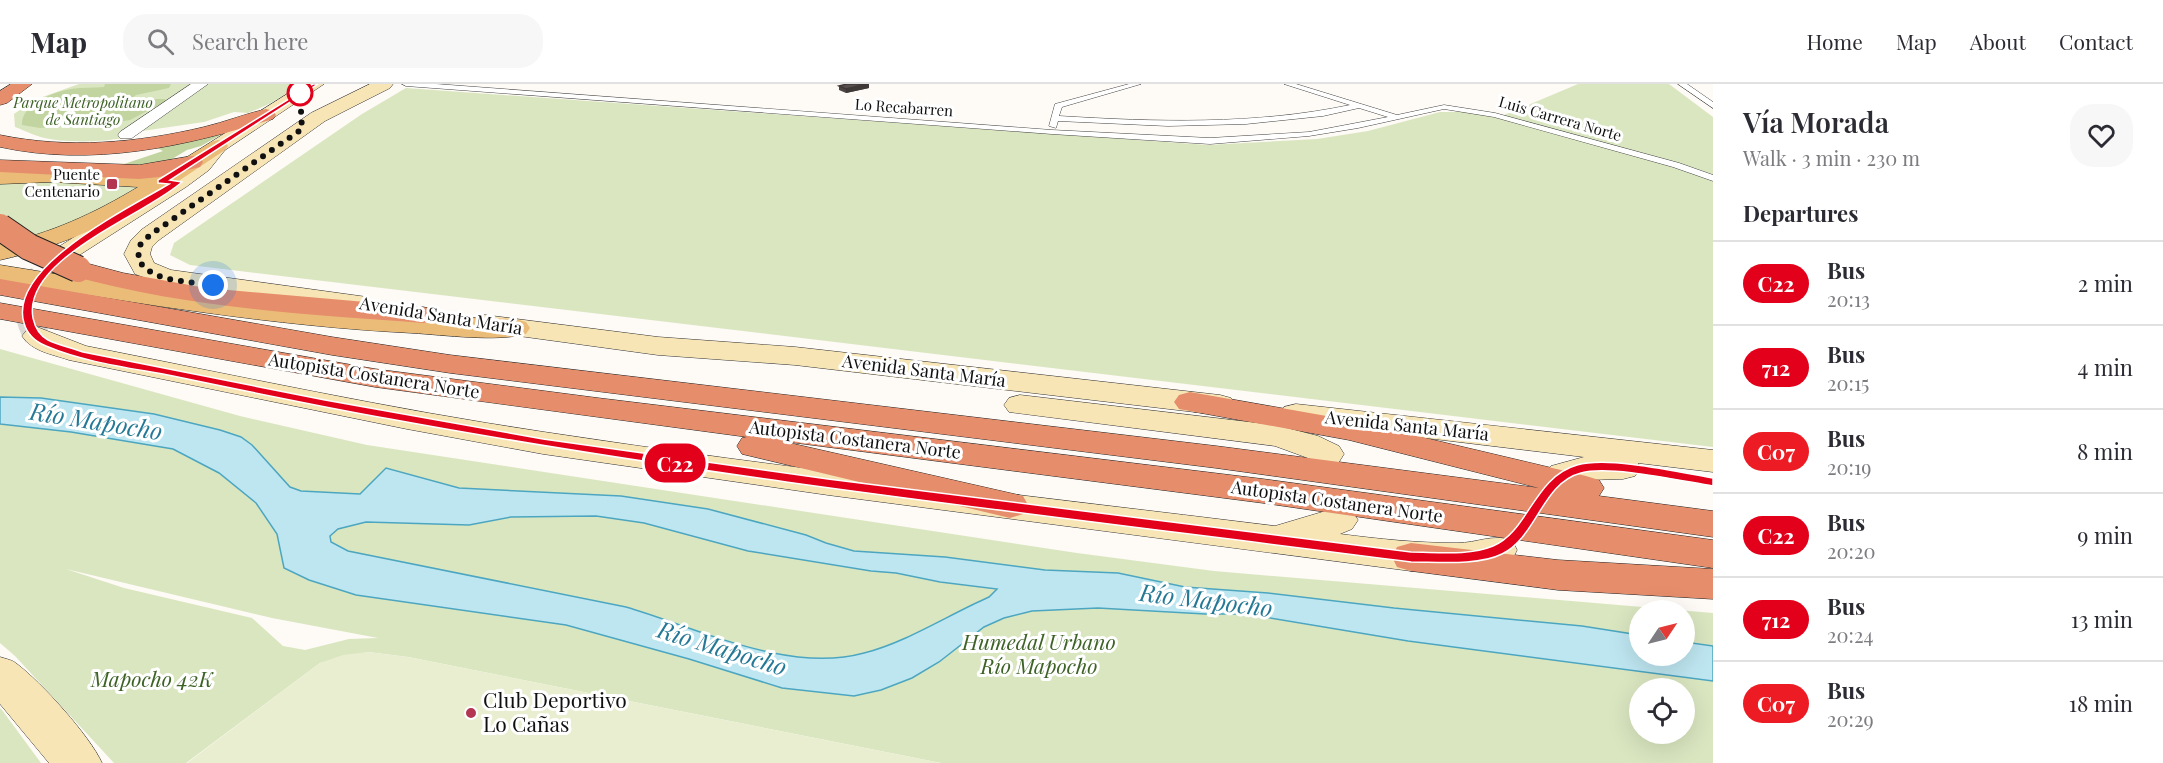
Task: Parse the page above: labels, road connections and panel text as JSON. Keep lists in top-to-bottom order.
{
  "streets": {
    "highway": ["Autopista Costanera Norte"],
    "main road": ["Avenida Santa María"],
    "lane": ["Lo Recabarren", "Luis Carrera Norte"]
  },
  "crossings": [
    ["Lo Recabarren", "Luis Carrera Norte"]
  ],
  "water": ["Río Mapocho"],
  "parks": ["Parque Metropolitano de Santiago", "Humedal Urbano Río Mapocho", "Mapocho 42K"],
  "places": {
    "transit": ["Puente Centenario"],
    "other": ["Club Deportivo Lo Cañas"]
  },
  "lines": ["bus line C22"],
  "north": "top right",
  "page": {
    "header": "Map",
    "search": "Search here",
    "nav": [
      "Home",
      "Map",
      "About",
      "Contact"
    ],
    "on_map": "C22",
    "heading": [
      ["Vía Morada", "Walk · 3 min · 230 m"],
      "Departures"
    ],
    "list": [
      {
        "mark": "C22",
        "name": "Bus",
        "note": "20:13",
        "value": "2 min"
      },
      {
        "mark": "712",
        "name": "Bus",
        "note": "20:15",
        "value": "4 min"
      },
      {
        "mark": "C07",
        "name": "Bus",
        "note": "20:19",
        "value": "8 min"
      },
      {
        "mark": "C22",
        "name": "Bus",
        "note": "20:20",
        "value": "9 min"
      },
      {
        "mark": "712",
        "name": "Bus",
        "note": "20:24",
        "value": "13 min"
      },
      {
        "mark": "C07",
        "name": "Bus",
        "note": "20:29",
        "value": "18 min"
      }
    ]
  }
}
